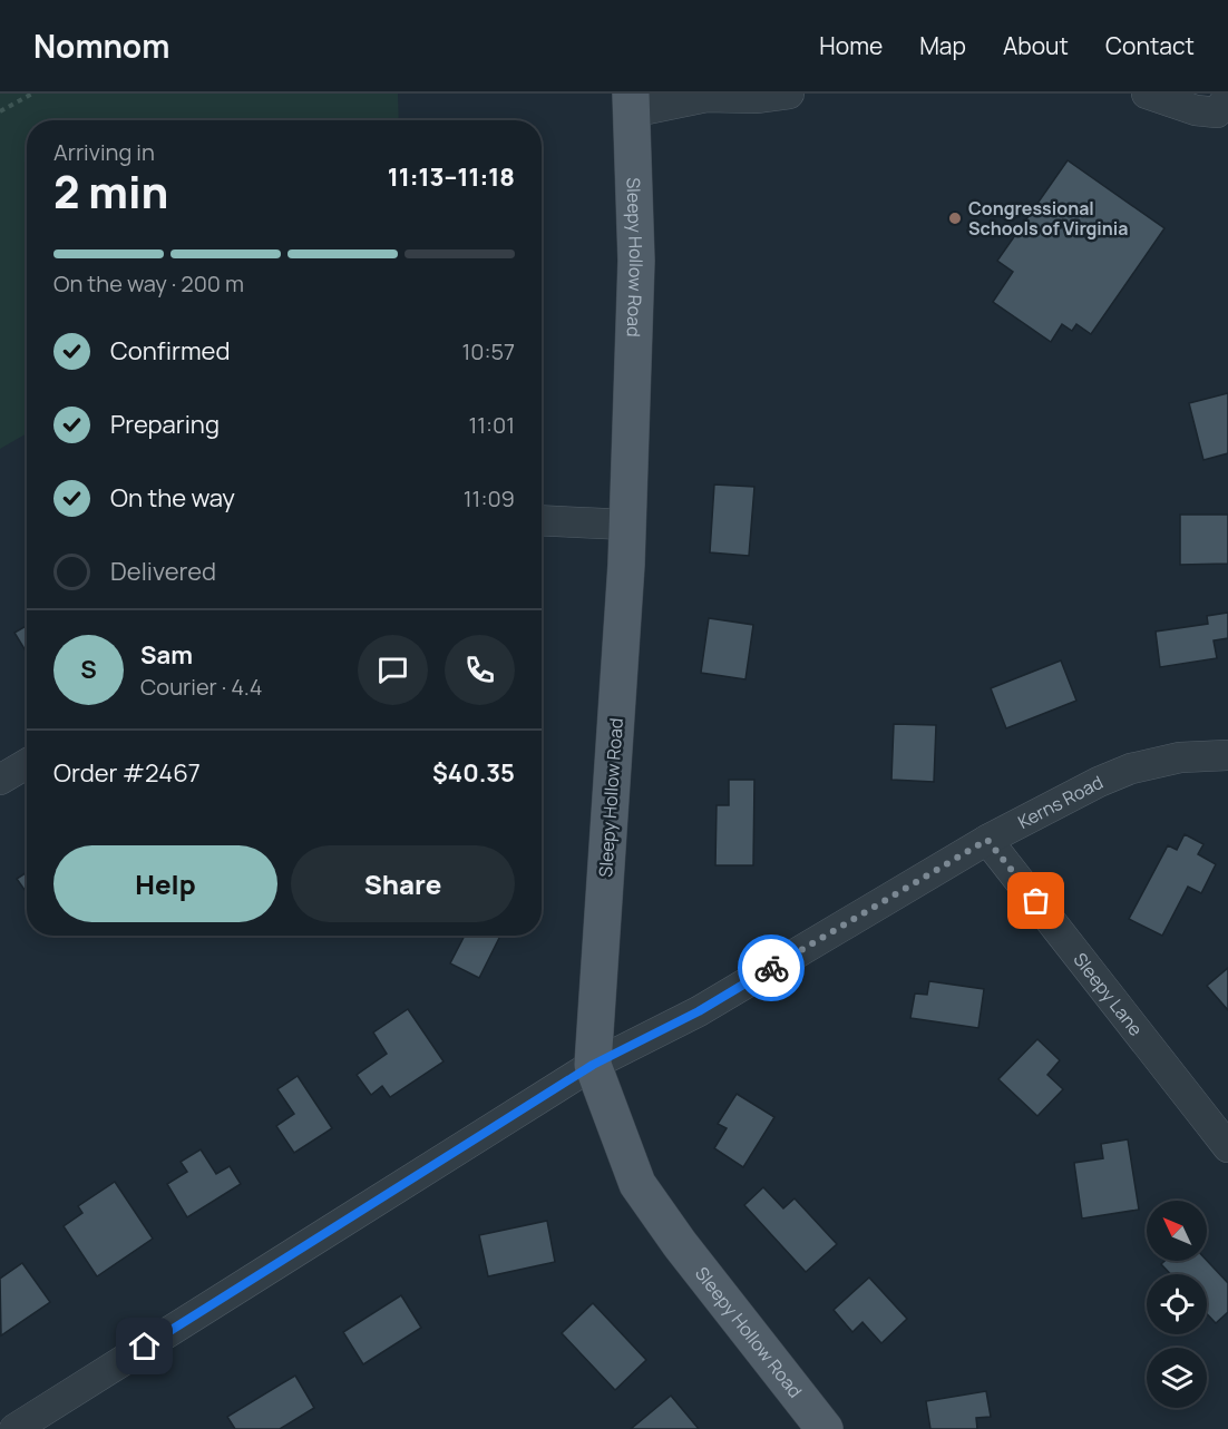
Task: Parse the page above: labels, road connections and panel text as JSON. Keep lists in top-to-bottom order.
{
  "streets": {
    "main road": ["Sleepy Hollow Road"],
    "street": ["Kerns Road", "Sleepy Lane"]
  },
  "crossings": [
    ["Sleepy Hollow Road", "Kerns Road"],
    ["Kerns Road", "Sleepy Lane"]
  ],
  "places": ["Congressional Schools of Virginia"],
  "north": "top left",
  "page": {
    "header": "Nomnom",
    "nav": [
      "Home",
      "Map",
      "About",
      "Contact"
    ],
    "heading": ["2 min", "Arriving in", "11:13–11:18"],
    "panel": [
      "Sam",
      "Courier · 4.4",
      "Order #2467",
      "$40.35"
    ],
    "bar": "On the way · 200 m",
    "list": [
      ["Confirmed", "10:57"],
      ["Preparing", "11:01"],
      ["On the way", "11:09"],
      "Delivered"
    ],
    "round": "S",
    "buttons": ["Help", "Share"]
  }
}
